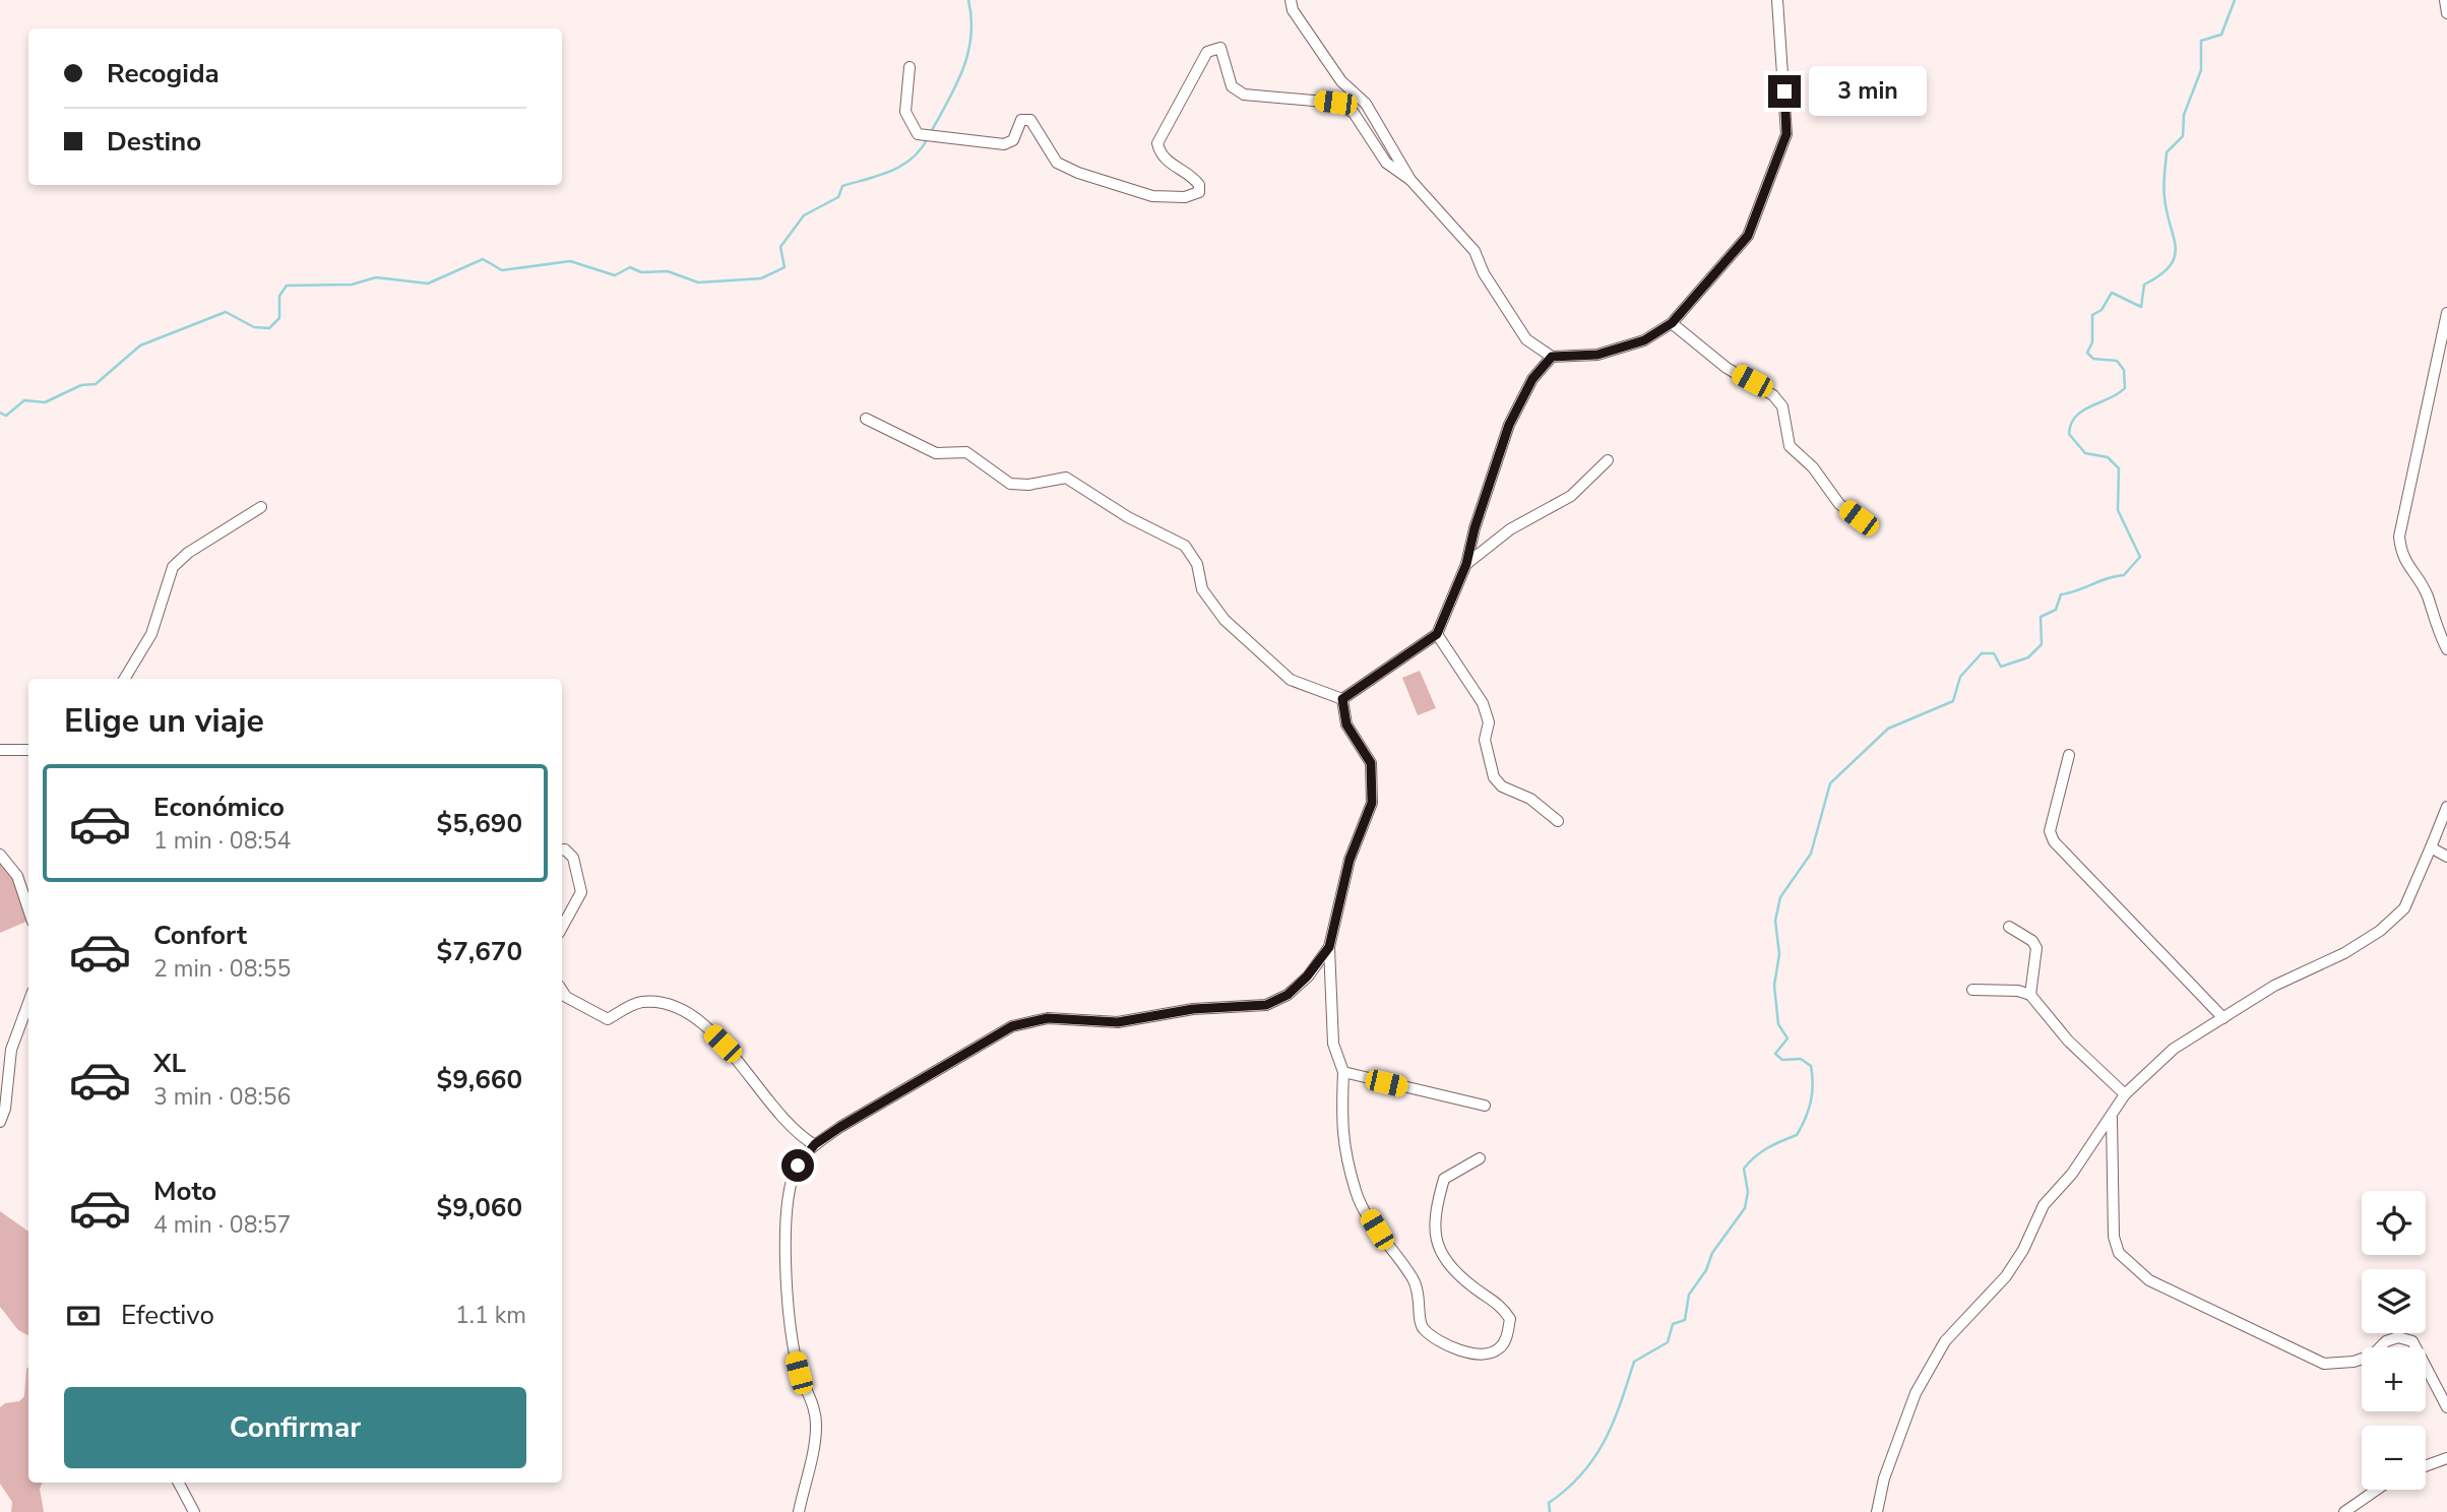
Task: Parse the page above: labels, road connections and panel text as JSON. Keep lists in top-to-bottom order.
{
  "page": {
    "banner": ["Recogida", "Destino"],
    "bubble": "3 min",
    "heading": "Elige un viaje",
    "list": [
      {
        "name": "Económico",
        "note": "1 min · 08:54",
        "value": "$5,690"
      },
      {
        "name": "Confort",
        "note": "2 min · 08:55",
        "value": "$7,670"
      },
      {
        "name": "XL",
        "note": "3 min · 08:56",
        "value": "$9,660"
      },
      {
        "name": "Moto",
        "note": "4 min · 08:57",
        "value": "$9,060"
      }
    ],
    "map_buttons": ["+", "−"],
    "pay": ["Efectivo", "1.1 km"],
    "buttons": "Confirmar"
  }
}
